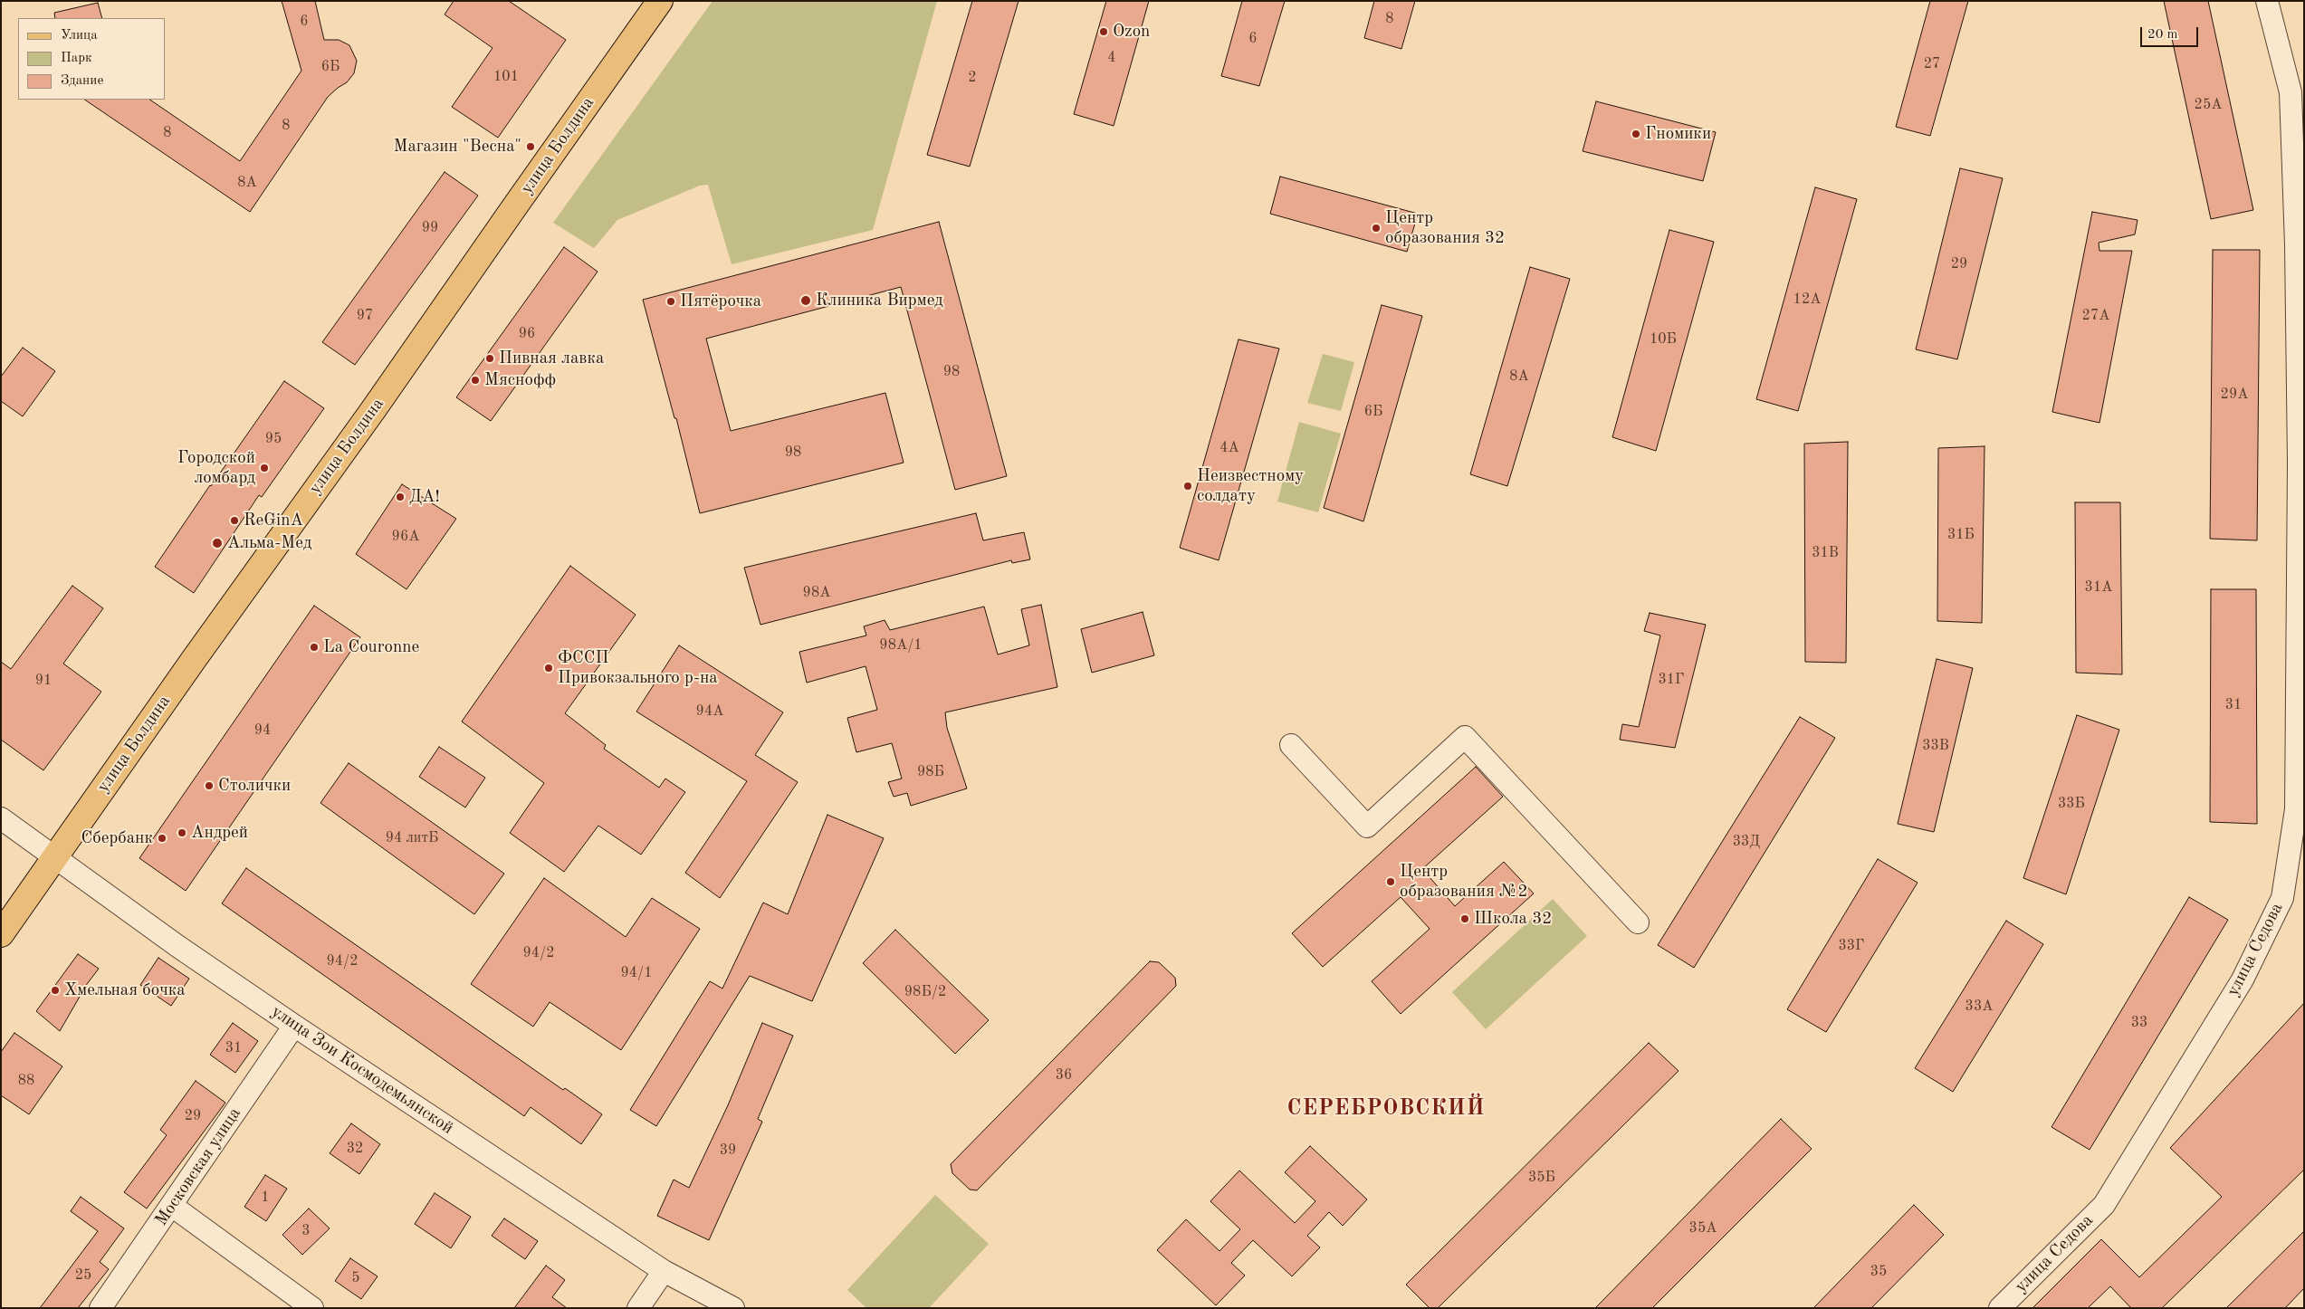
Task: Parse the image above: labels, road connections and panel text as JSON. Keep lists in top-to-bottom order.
{
  "streets": {
    "main road": ["улица Болдина"],
    "street": ["улица Седова", "улица Зои Космодемьянской", "Московская улица"]
  },
  "crossings": [
    ["улица Болдина", "улица Зои Космодемьянской"],
    ["улица Зои Космодемьянской", "Московская улица"]
  ],
  "districts": ["СЕРЕБРОВСКИЙ"],
  "places": [
    "Ozon",
    "Гномики",
    "Магазин \"Весна\"",
    "Центр образования 32",
    "Клиника Вирмед",
    "Пятёрочка",
    "Пивная лавка",
    "Мяснофф",
    "Городской ломбард",
    "Неизвестному солдату",
    "ДА!",
    "ReGinA",
    "Альма-Мед",
    "La Couronne",
    "ФССП Привокзального р-на",
    "Столички",
    "Андрей",
    "Сбербанк",
    "Центр образования №2",
    "Школа 32",
    "Хмельная бочка"
  ],
  "house_numbers": [
    "8",
    "6",
    "6",
    "4",
    "27",
    "6Б",
    "101",
    "2",
    "25А",
    "8",
    "8",
    "8А",
    "99",
    "29",
    "12А",
    "97",
    "27А",
    "96",
    "10Б",
    "98",
    "8А",
    "29А",
    "6Б",
    "95",
    "4А",
    "98",
    "31Б",
    "96А",
    "31В",
    "31А",
    "98А",
    "98А/1",
    "31Г",
    "91",
    "31",
    "94А",
    "94",
    "33В",
    "98Б",
    "33Б",
    "94 литБ",
    "33Д",
    "33Г",
    "94/2",
    "94/2",
    "94/1",
    "98Б/2",
    "33А",
    "33",
    "31",
    "36",
    "88",
    "29",
    "32",
    "39",
    "35Б",
    "1",
    "35А",
    "3",
    "35",
    "25",
    "5"
  ],
  "legend": ["Улица", "Парк", "Здание"],
  "scale_bar": "20 m"
}
